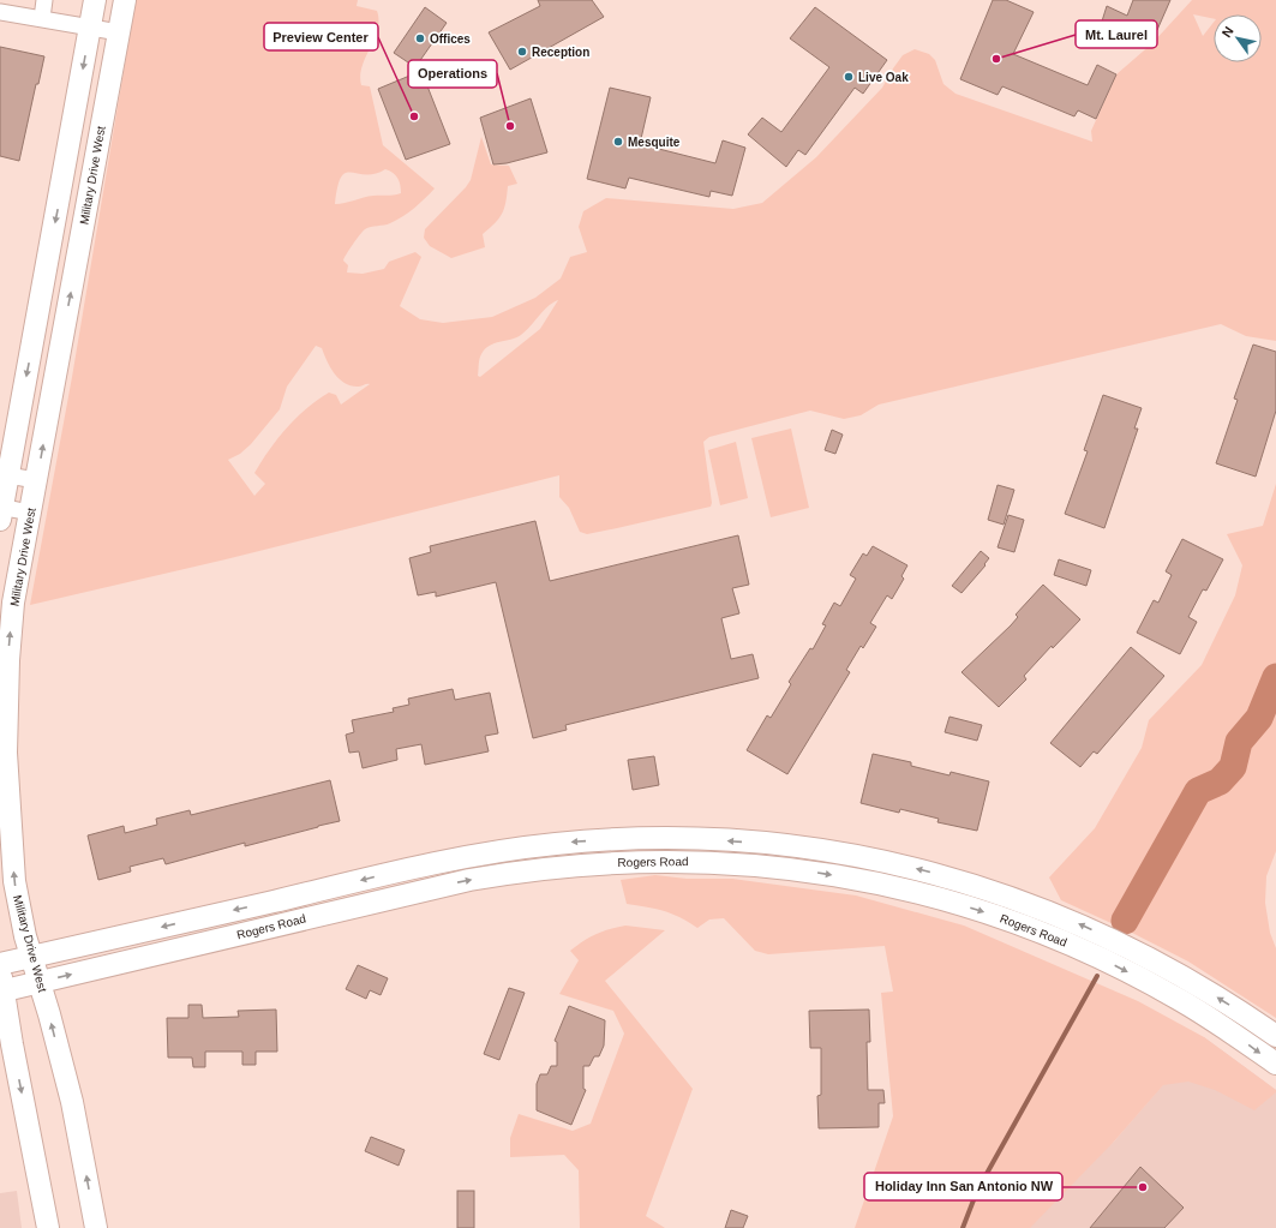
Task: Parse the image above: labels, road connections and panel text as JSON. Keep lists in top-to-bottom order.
{
  "streets": {
    "main road": ["Military Drive West", "Rogers Road"]
  },
  "crossings": [
    ["Military Drive West", "Rogers Road"]
  ],
  "places": [
    "Offices",
    "Reception",
    "Mt. Laurel",
    "Live Oak",
    "Preview Center",
    "Operations",
    "Mesquite",
    "Holiday Inn San Antonio NW"
  ],
  "north": "top left"
}
